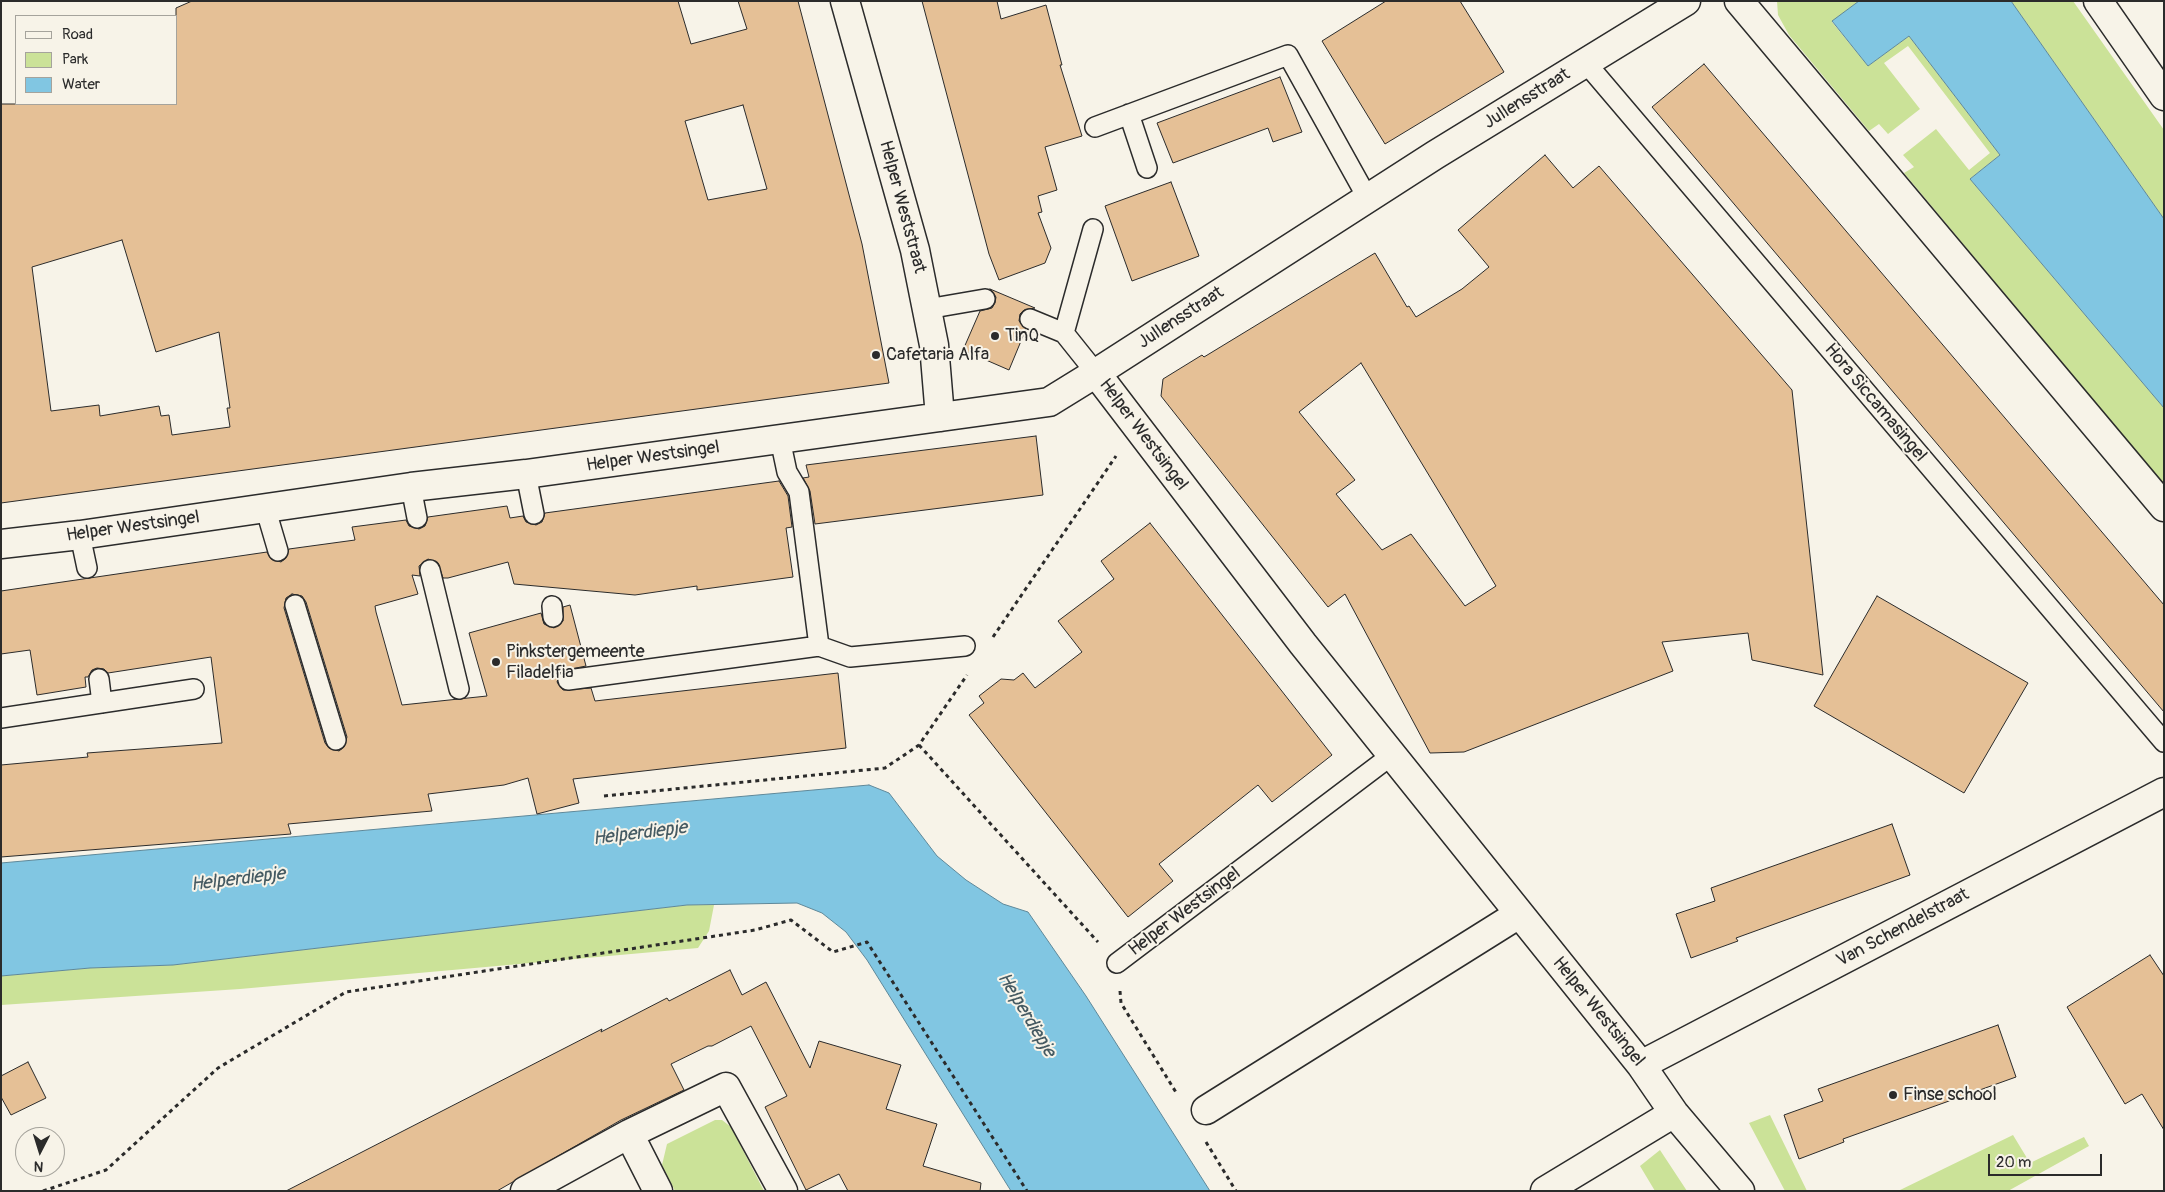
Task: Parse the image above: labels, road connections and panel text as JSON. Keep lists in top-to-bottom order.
{
  "streets": {
    "street": [
      "Jullensstraat",
      "Helper Weststraat",
      "Helper Westsingel",
      "Van Schendelstraat"
    ],
    "lane": ["Hora Siccamasingel"]
  },
  "crossings": [
    ["Jullensstraat", "Hora Siccamasingel"],
    ["Jullensstraat", "Helper Westsingel"],
    ["Helper Weststraat", "Helper Westsingel"],
    ["Helper Westsingel", "Van Schendelstraat"]
  ],
  "water": ["Helperdiepje"],
  "places": [
    "TinQ",
    "Cafetaria Alfa",
    "Pinkstergemeente Filadelfia",
    "Finse school"
  ],
  "legend": ["Road", "Park", "Water"],
  "scale_bar": "20 m",
  "north": "bottom"
}
